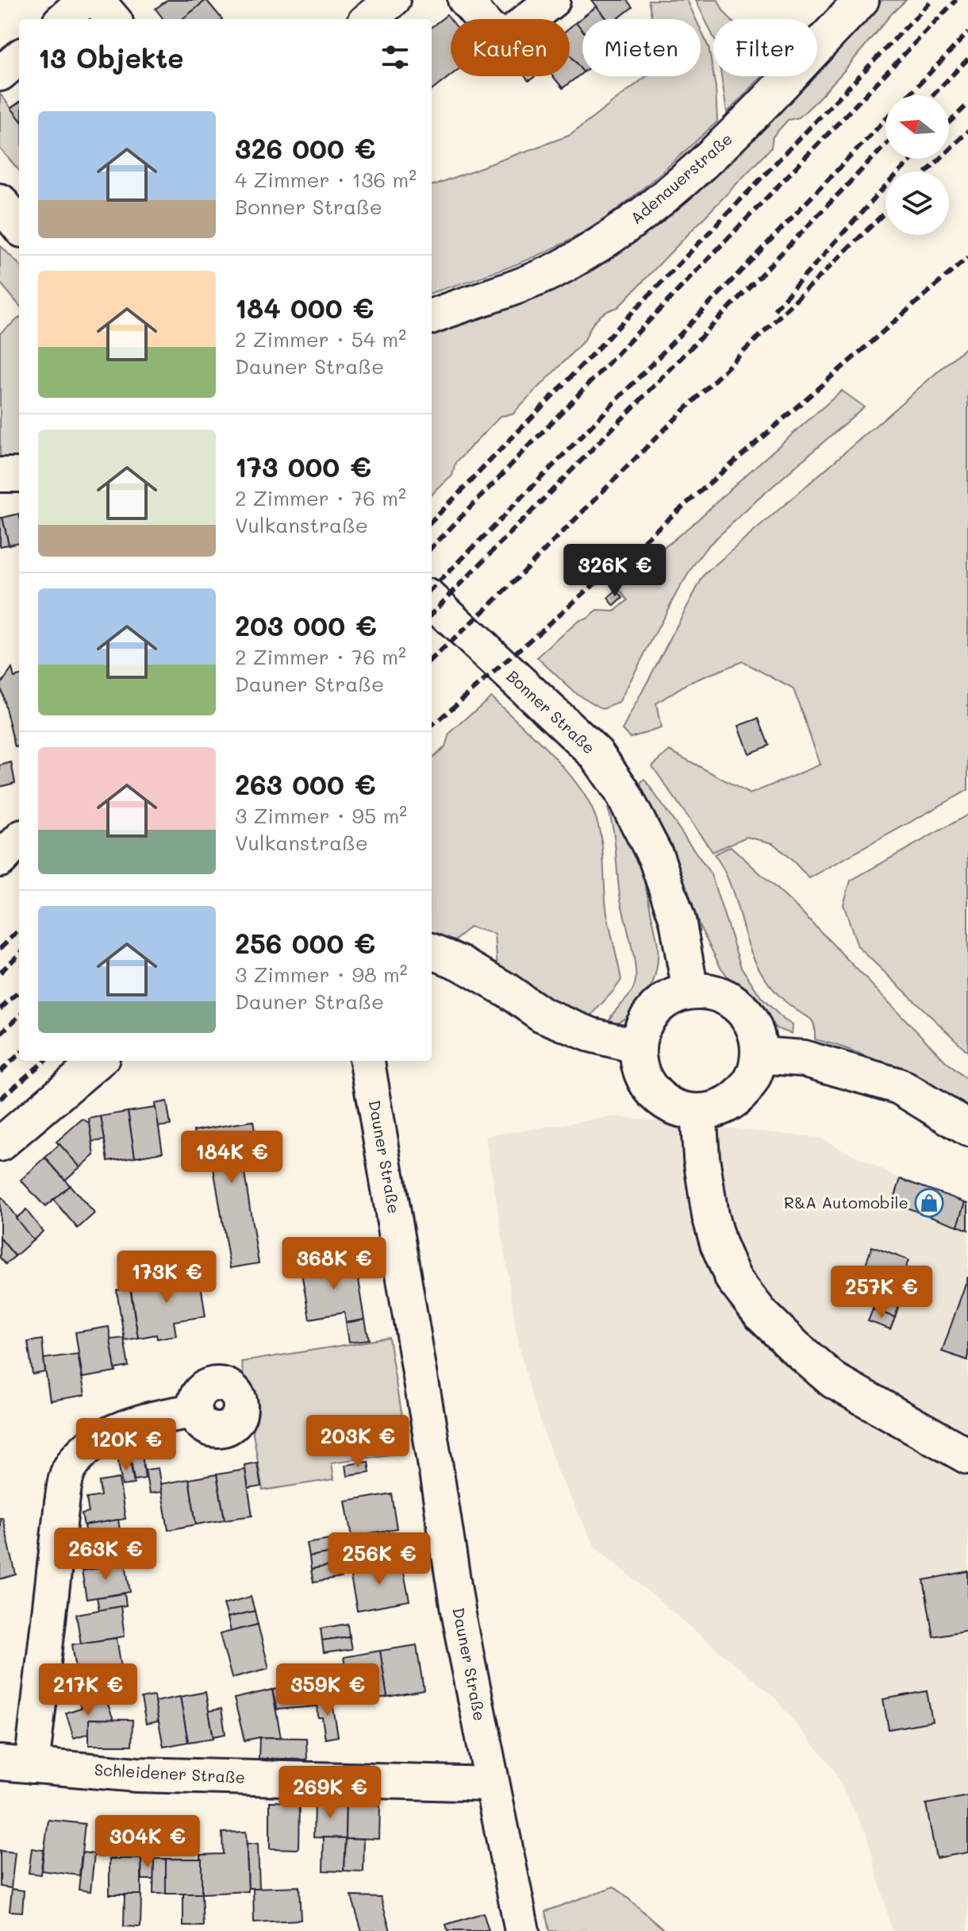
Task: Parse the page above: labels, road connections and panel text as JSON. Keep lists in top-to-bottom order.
{
  "streets": {
    "main road": ["Bonner Straße"],
    "street": ["Adenauerstraße", "Dauner Straße", "Schleidener Straße"]
  },
  "crossings": [
    ["Dauner Straße", "Schleidener Straße"]
  ],
  "places": {
    "shop": ["R&A Automobile"]
  },
  "north": "left",
  "page": {
    "chip": ["Kaufen", "Mieten", "Filter"],
    "heading": "13 Objekte",
    "list": [
      {
        "name": "326 000 €",
        "note": "4 Zimmer · 136 m² · Bonner Straße"
      },
      {
        "name": "184 000 €",
        "note": "2 Zimmer · 54 m² · Dauner Straße"
      },
      {
        "name": "173 000 €",
        "note": "2 Zimmer · 76 m² · Vulkanstraße"
      },
      {
        "name": "203 000 €",
        "note": "2 Zimmer · 76 m² · Dauner Straße"
      },
      {
        "name": "263 000 €",
        "note": "3 Zimmer · 95 m² · Vulkanstraße"
      },
      {
        "name": "256 000 €",
        "note": "3 Zimmer · 98 m² · Dauner Straße"
      }
    ],
    "price": [
      "326K €",
      "184K €",
      "368K €",
      "173K €",
      "257K €",
      "203K €",
      "120K €",
      "263K €",
      "256K €",
      "217K €",
      "359K €",
      "269K €",
      "304K €"
    ]
  }
}
